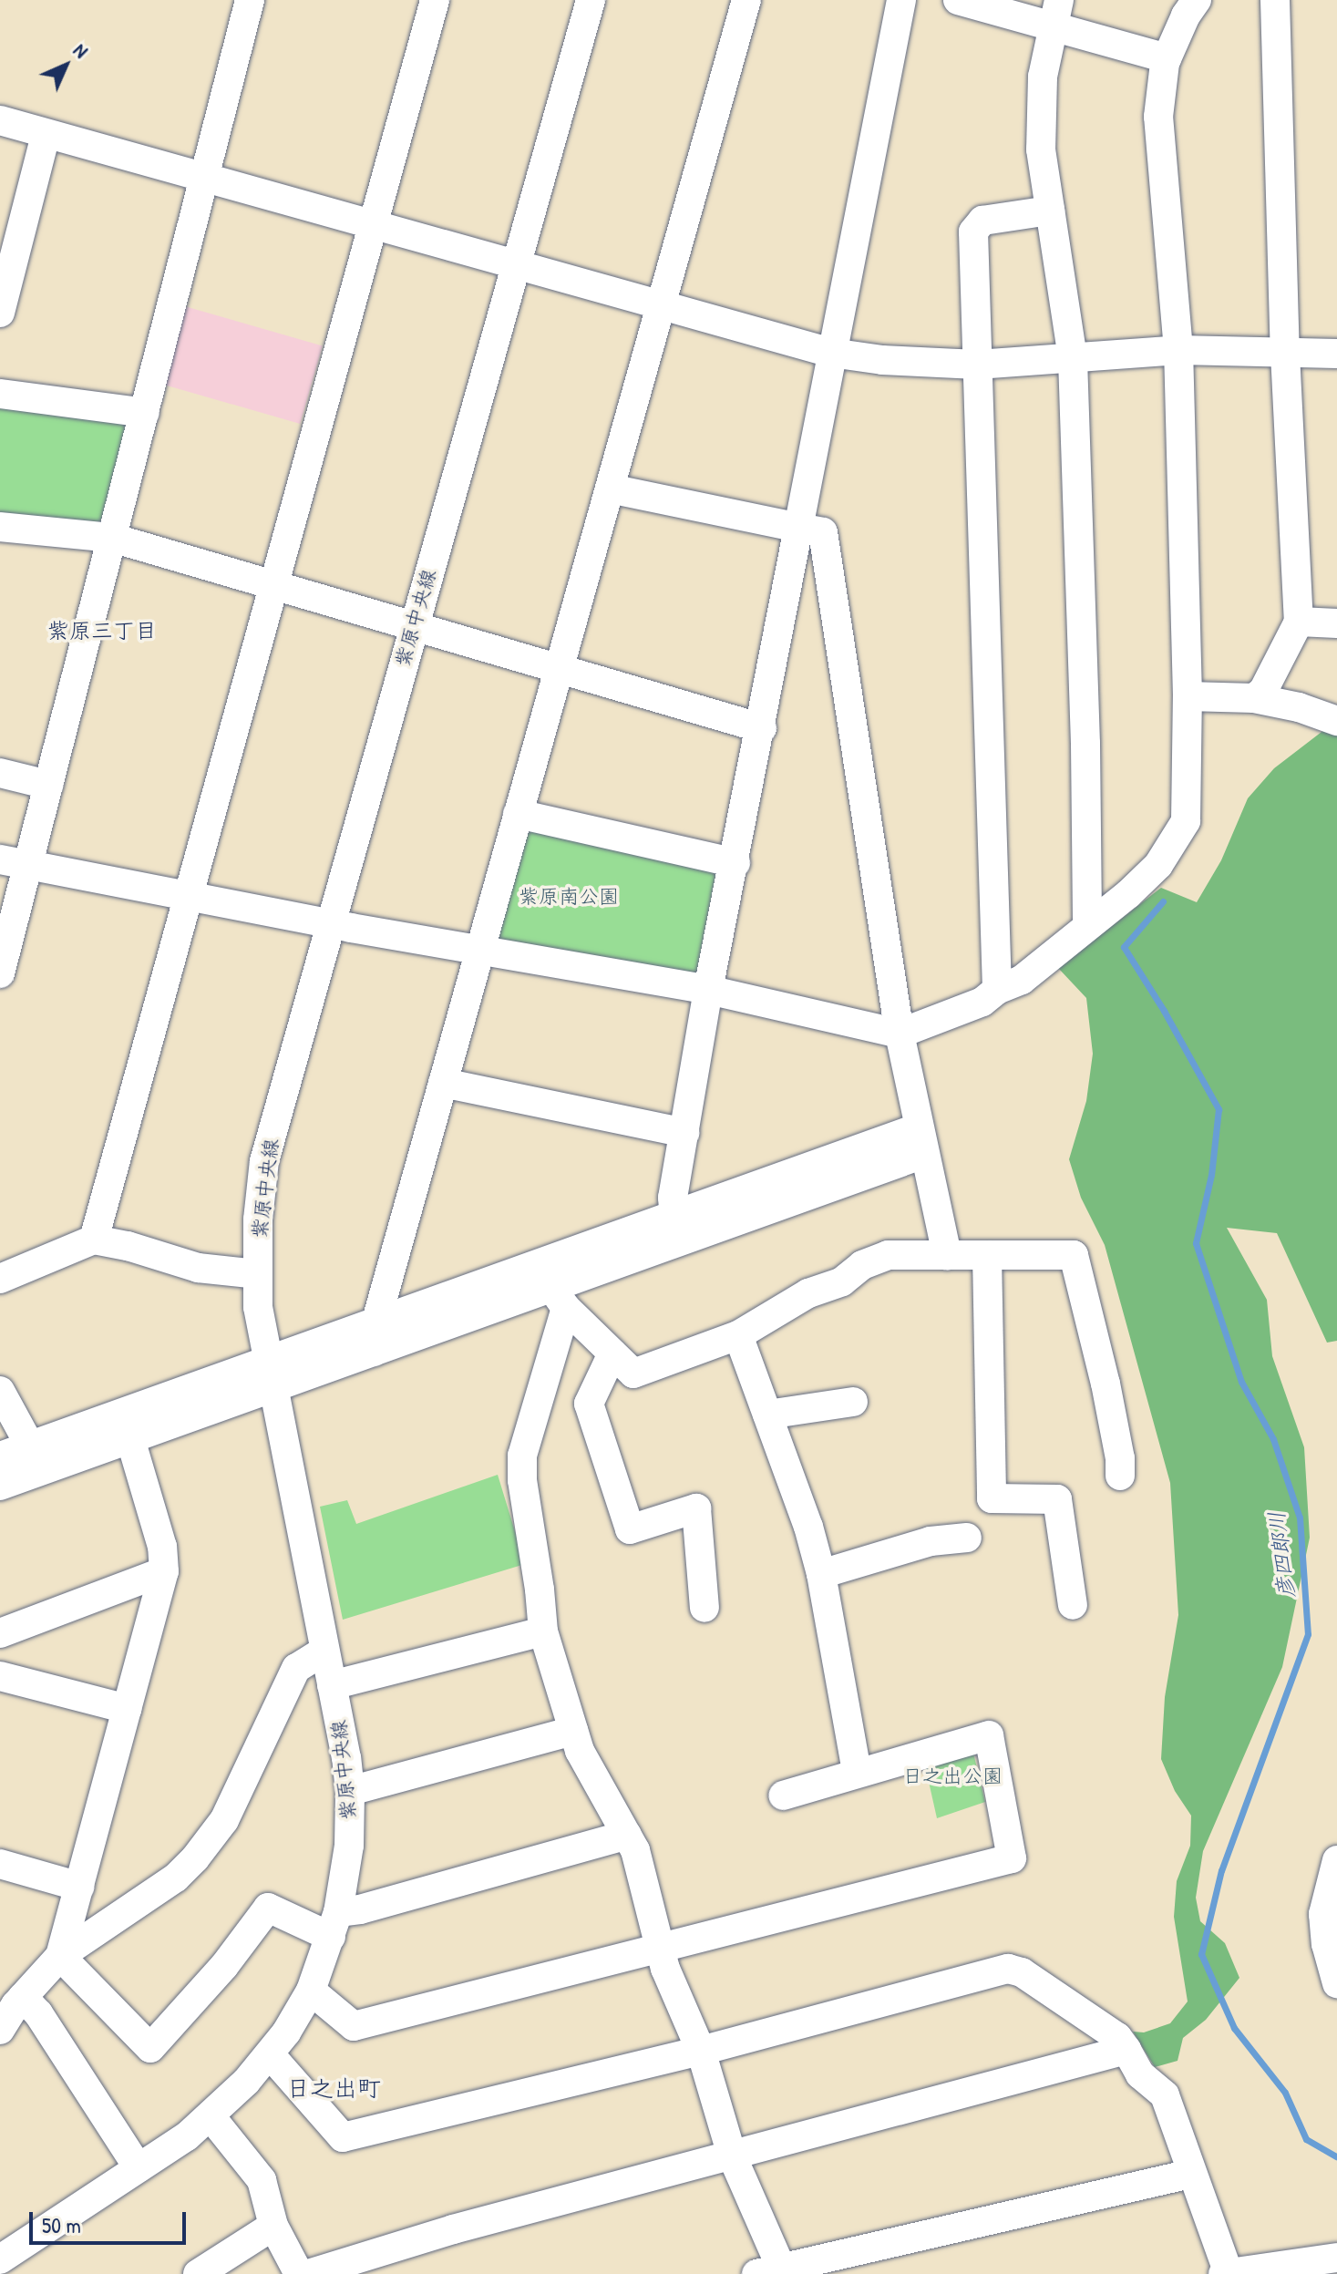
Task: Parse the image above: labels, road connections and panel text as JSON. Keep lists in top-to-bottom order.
{
  "streets": {
    "street": ["紫原中央線"]
  },
  "districts": ["紫原三丁目", "日之出町"],
  "water": ["彦四郎川"],
  "parks": ["紫原南公園", "日之出公園"],
  "scale_bar": "50 m",
  "north": "top right"
}
